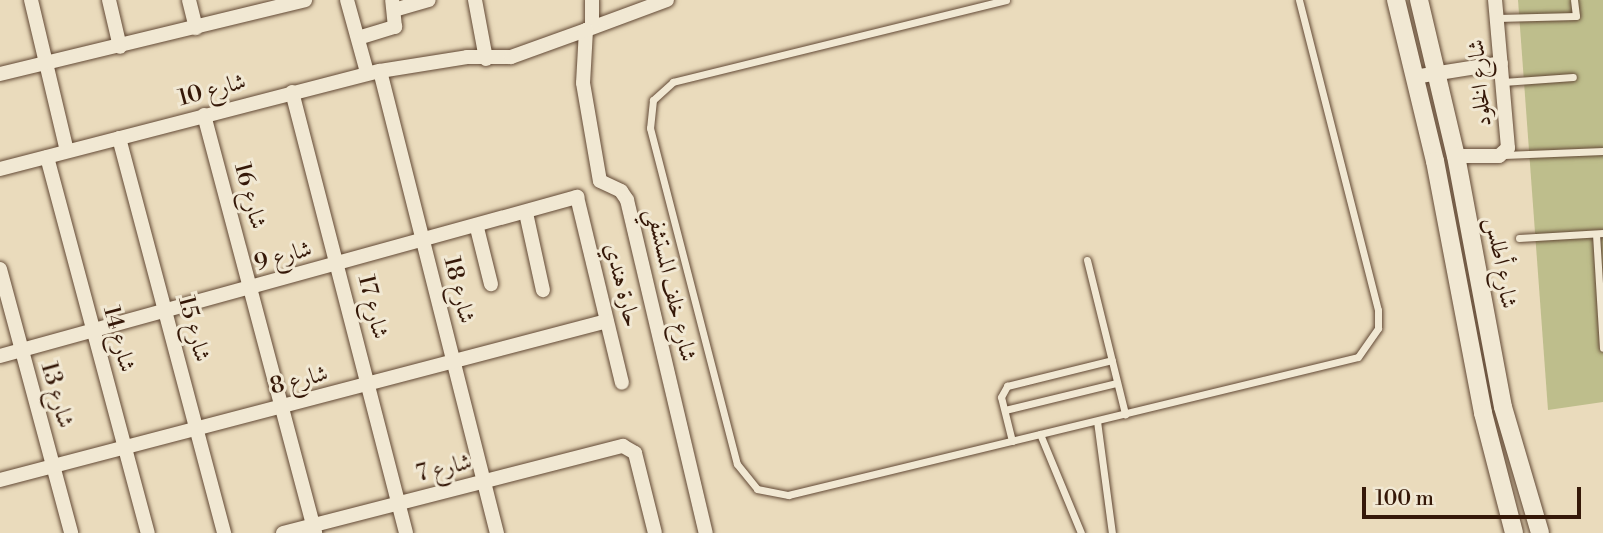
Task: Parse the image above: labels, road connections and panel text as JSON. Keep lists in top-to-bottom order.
{
  "streets": {
    "street": [
      "شارع الخلود",
      "شارع 10",
      "شارع 16",
      "شارع 9",
      "شارع أطلس",
      "حارة هندي",
      "شارع خلف المستشفي",
      "شارع 18",
      "شارع 17",
      "شارع 15",
      "شارع 14",
      "شارع 8",
      "شارع 13",
      "شارع 7"
    ]
  },
  "crossings": [
    ["شارع الخلود", "شارع أطلس"],
    ["شارع 10", "شارع 16"],
    ["شارع 10", "شارع خلف المستشفي"],
    ["شارع 10", "شارع 18"],
    ["شارع 10", "شارع 17"],
    ["شارع 10", "شارع 15"],
    ["شارع 10", "شارع 14"],
    ["شارع 16", "شارع 9"],
    ["شارع 16", "شارع 8"],
    ["شارع 16", "شارع 7"],
    ["شارع 9", "حارة هندي"],
    ["شارع 9", "شارع 18"],
    ["شارع 9", "شارع 17"],
    ["شارع 9", "شارع 15"],
    ["شارع 9", "شارع 14"],
    ["شارع 9", "شارع 13"],
    ["حارة هندي", "شارع 8"],
    ["شارع 18", "شارع 8"],
    ["شارع 18", "شارع 7"],
    ["شارع 17", "شارع 8"],
    ["شارع 17", "شارع 7"],
    ["شارع 15", "شارع 8"],
    ["شارع 14", "شارع 8"],
    ["شارع 8", "شارع 13"]
  ],
  "scale_bar": "100 m"
}
